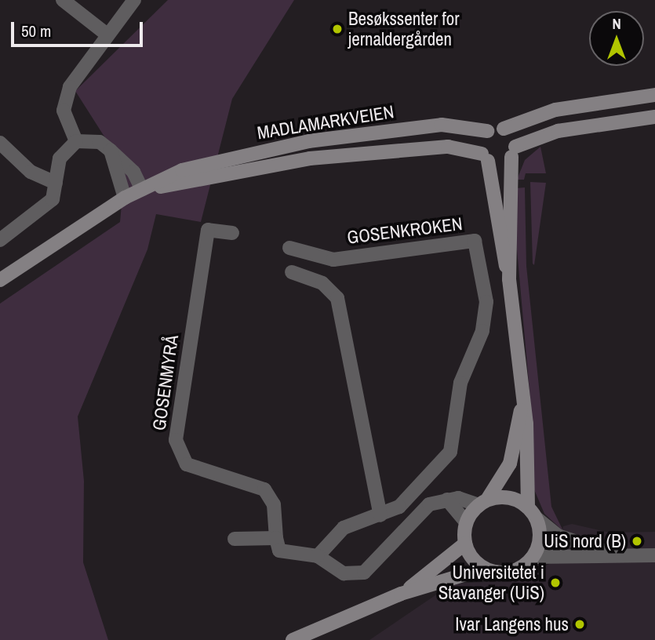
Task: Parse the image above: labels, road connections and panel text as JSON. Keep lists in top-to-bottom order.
{
  "streets": {
    "main road": ["MADLAMARKVEIEN"],
    "street": ["GOSENKROKEN", "GOSENMYRÅ"]
  },
  "places": [
    "Besøkssenter for jernaldergården",
    "UiS nord (B)",
    "Universitetet i Stavanger (UiS)",
    "Ivar Langens hus"
  ],
  "scale_bar": "50 m",
  "north": "top"
}
